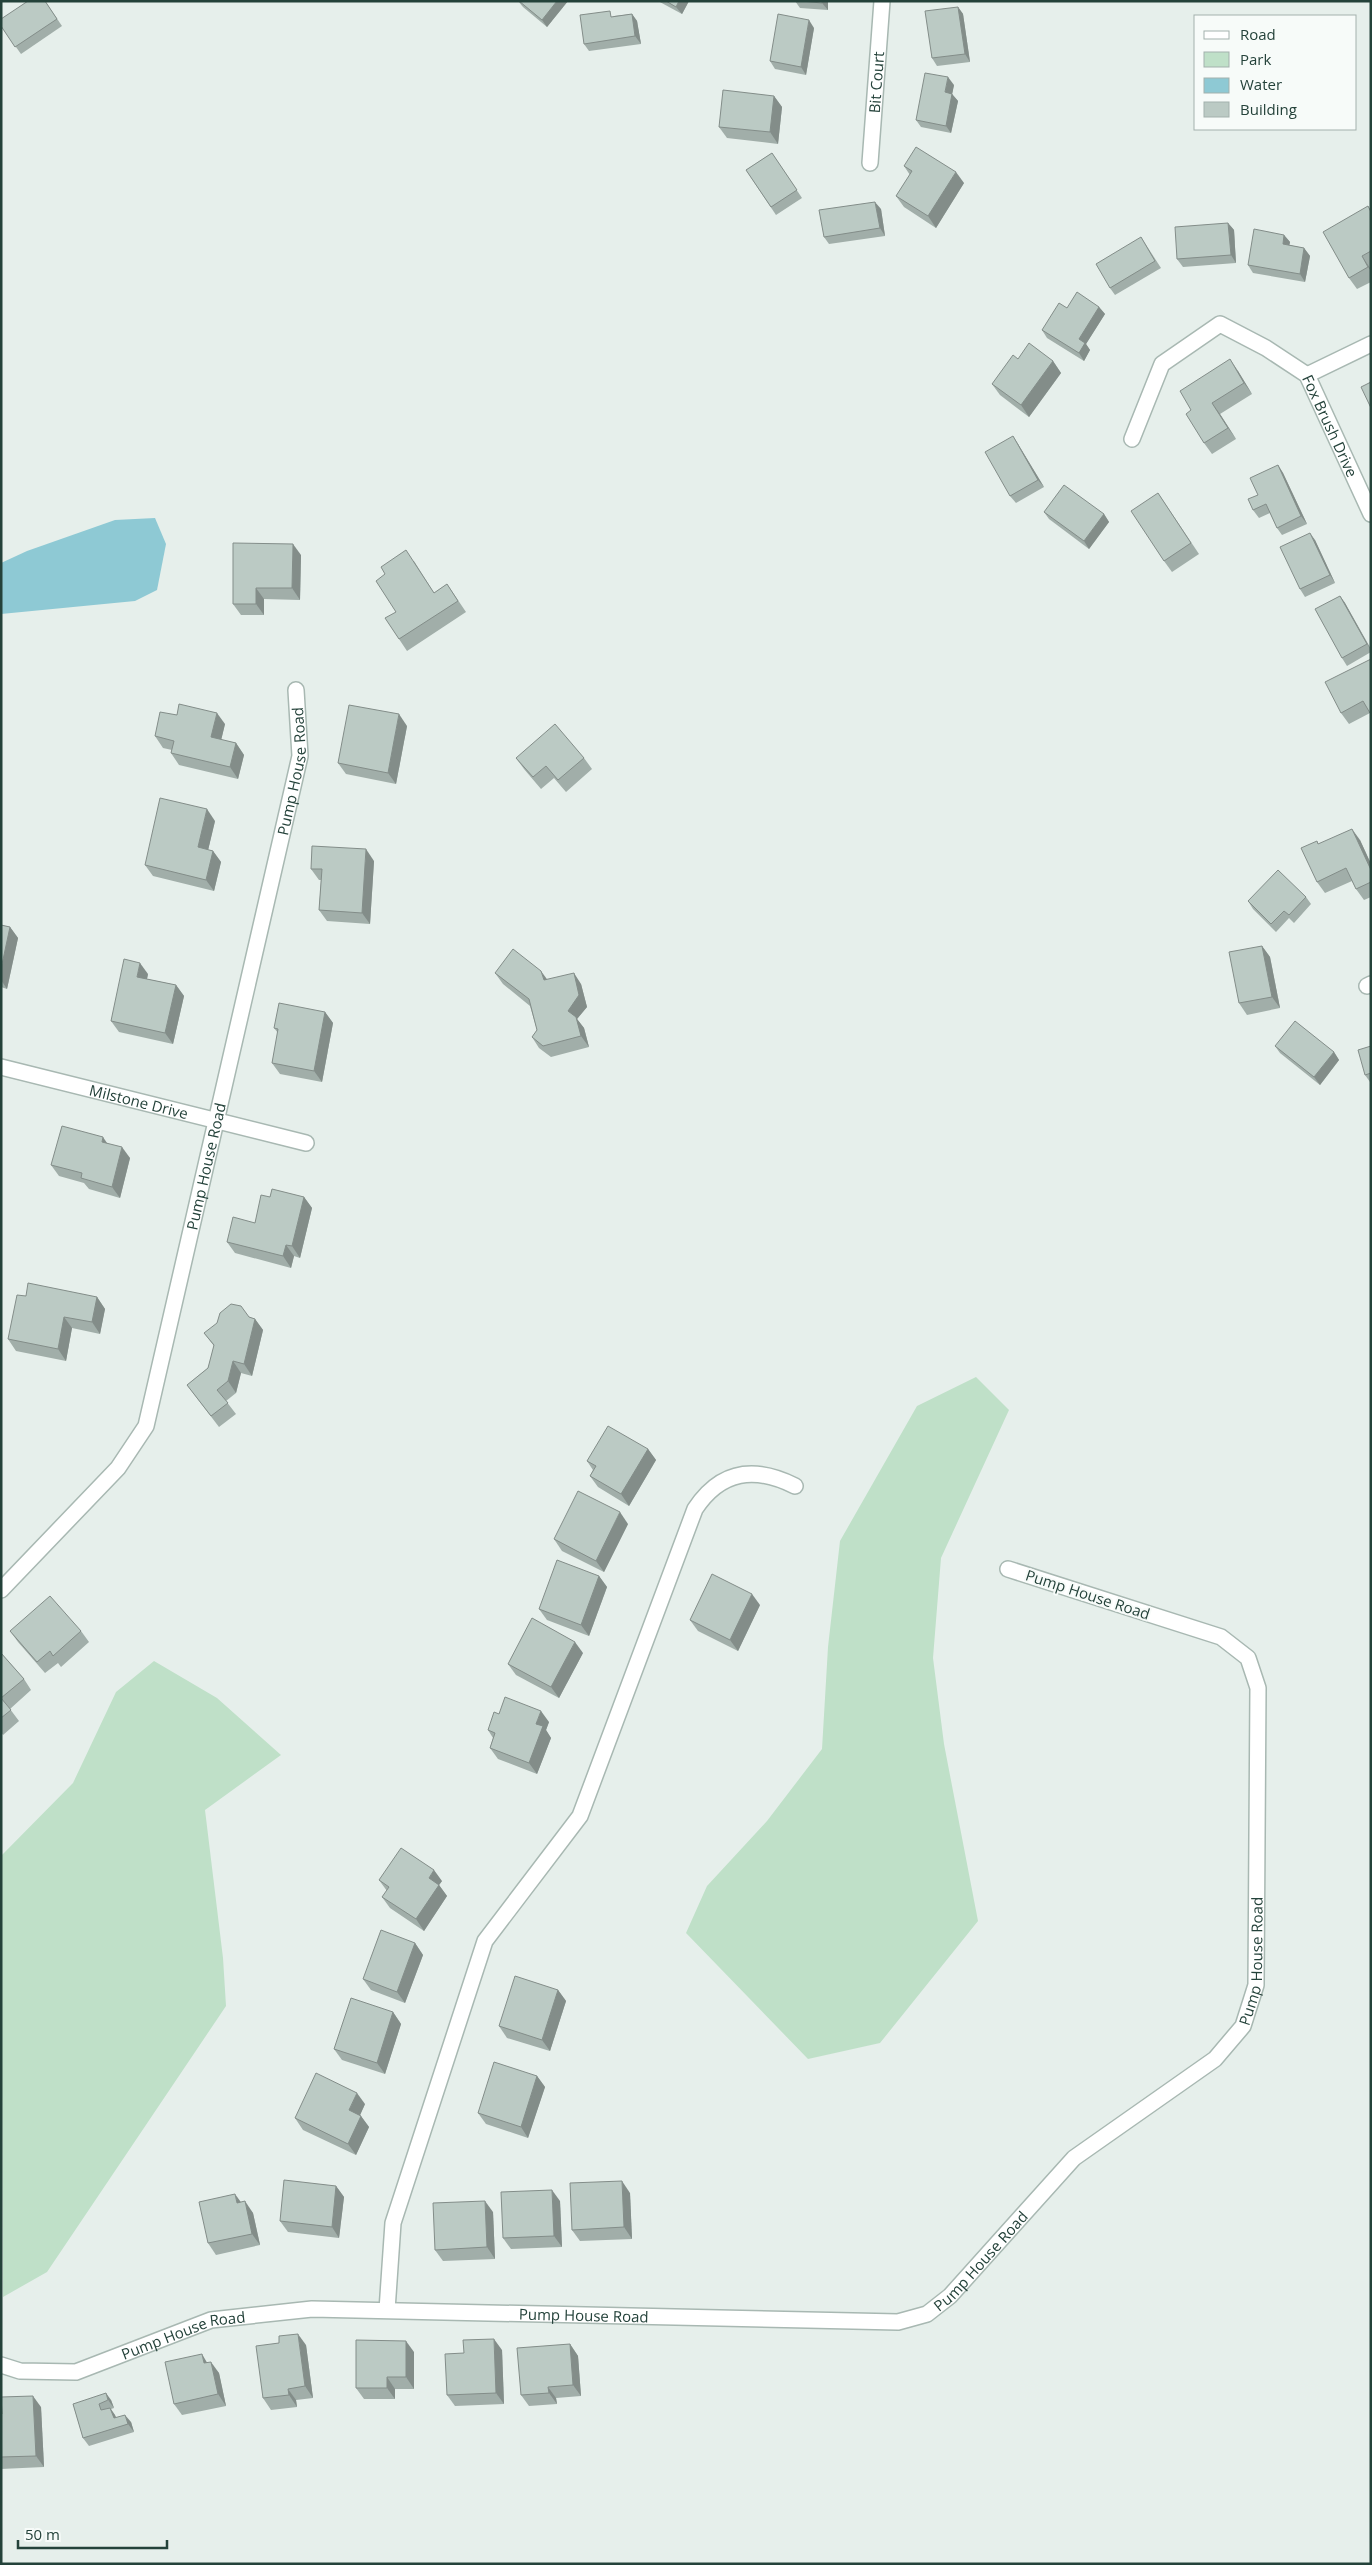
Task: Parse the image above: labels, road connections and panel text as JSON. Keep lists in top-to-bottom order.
{
  "streets": {
    "street": [
      "Bit Court",
      "Fox Brush Drive",
      "Pump House Road",
      "Milstone Drive"
    ]
  },
  "crossings": [
    ["Pump House Road", "Milstone Drive"]
  ],
  "legend": [
    "Road",
    "Park",
    "Water",
    "Building"
  ],
  "scale_bar": "50 m"
}
